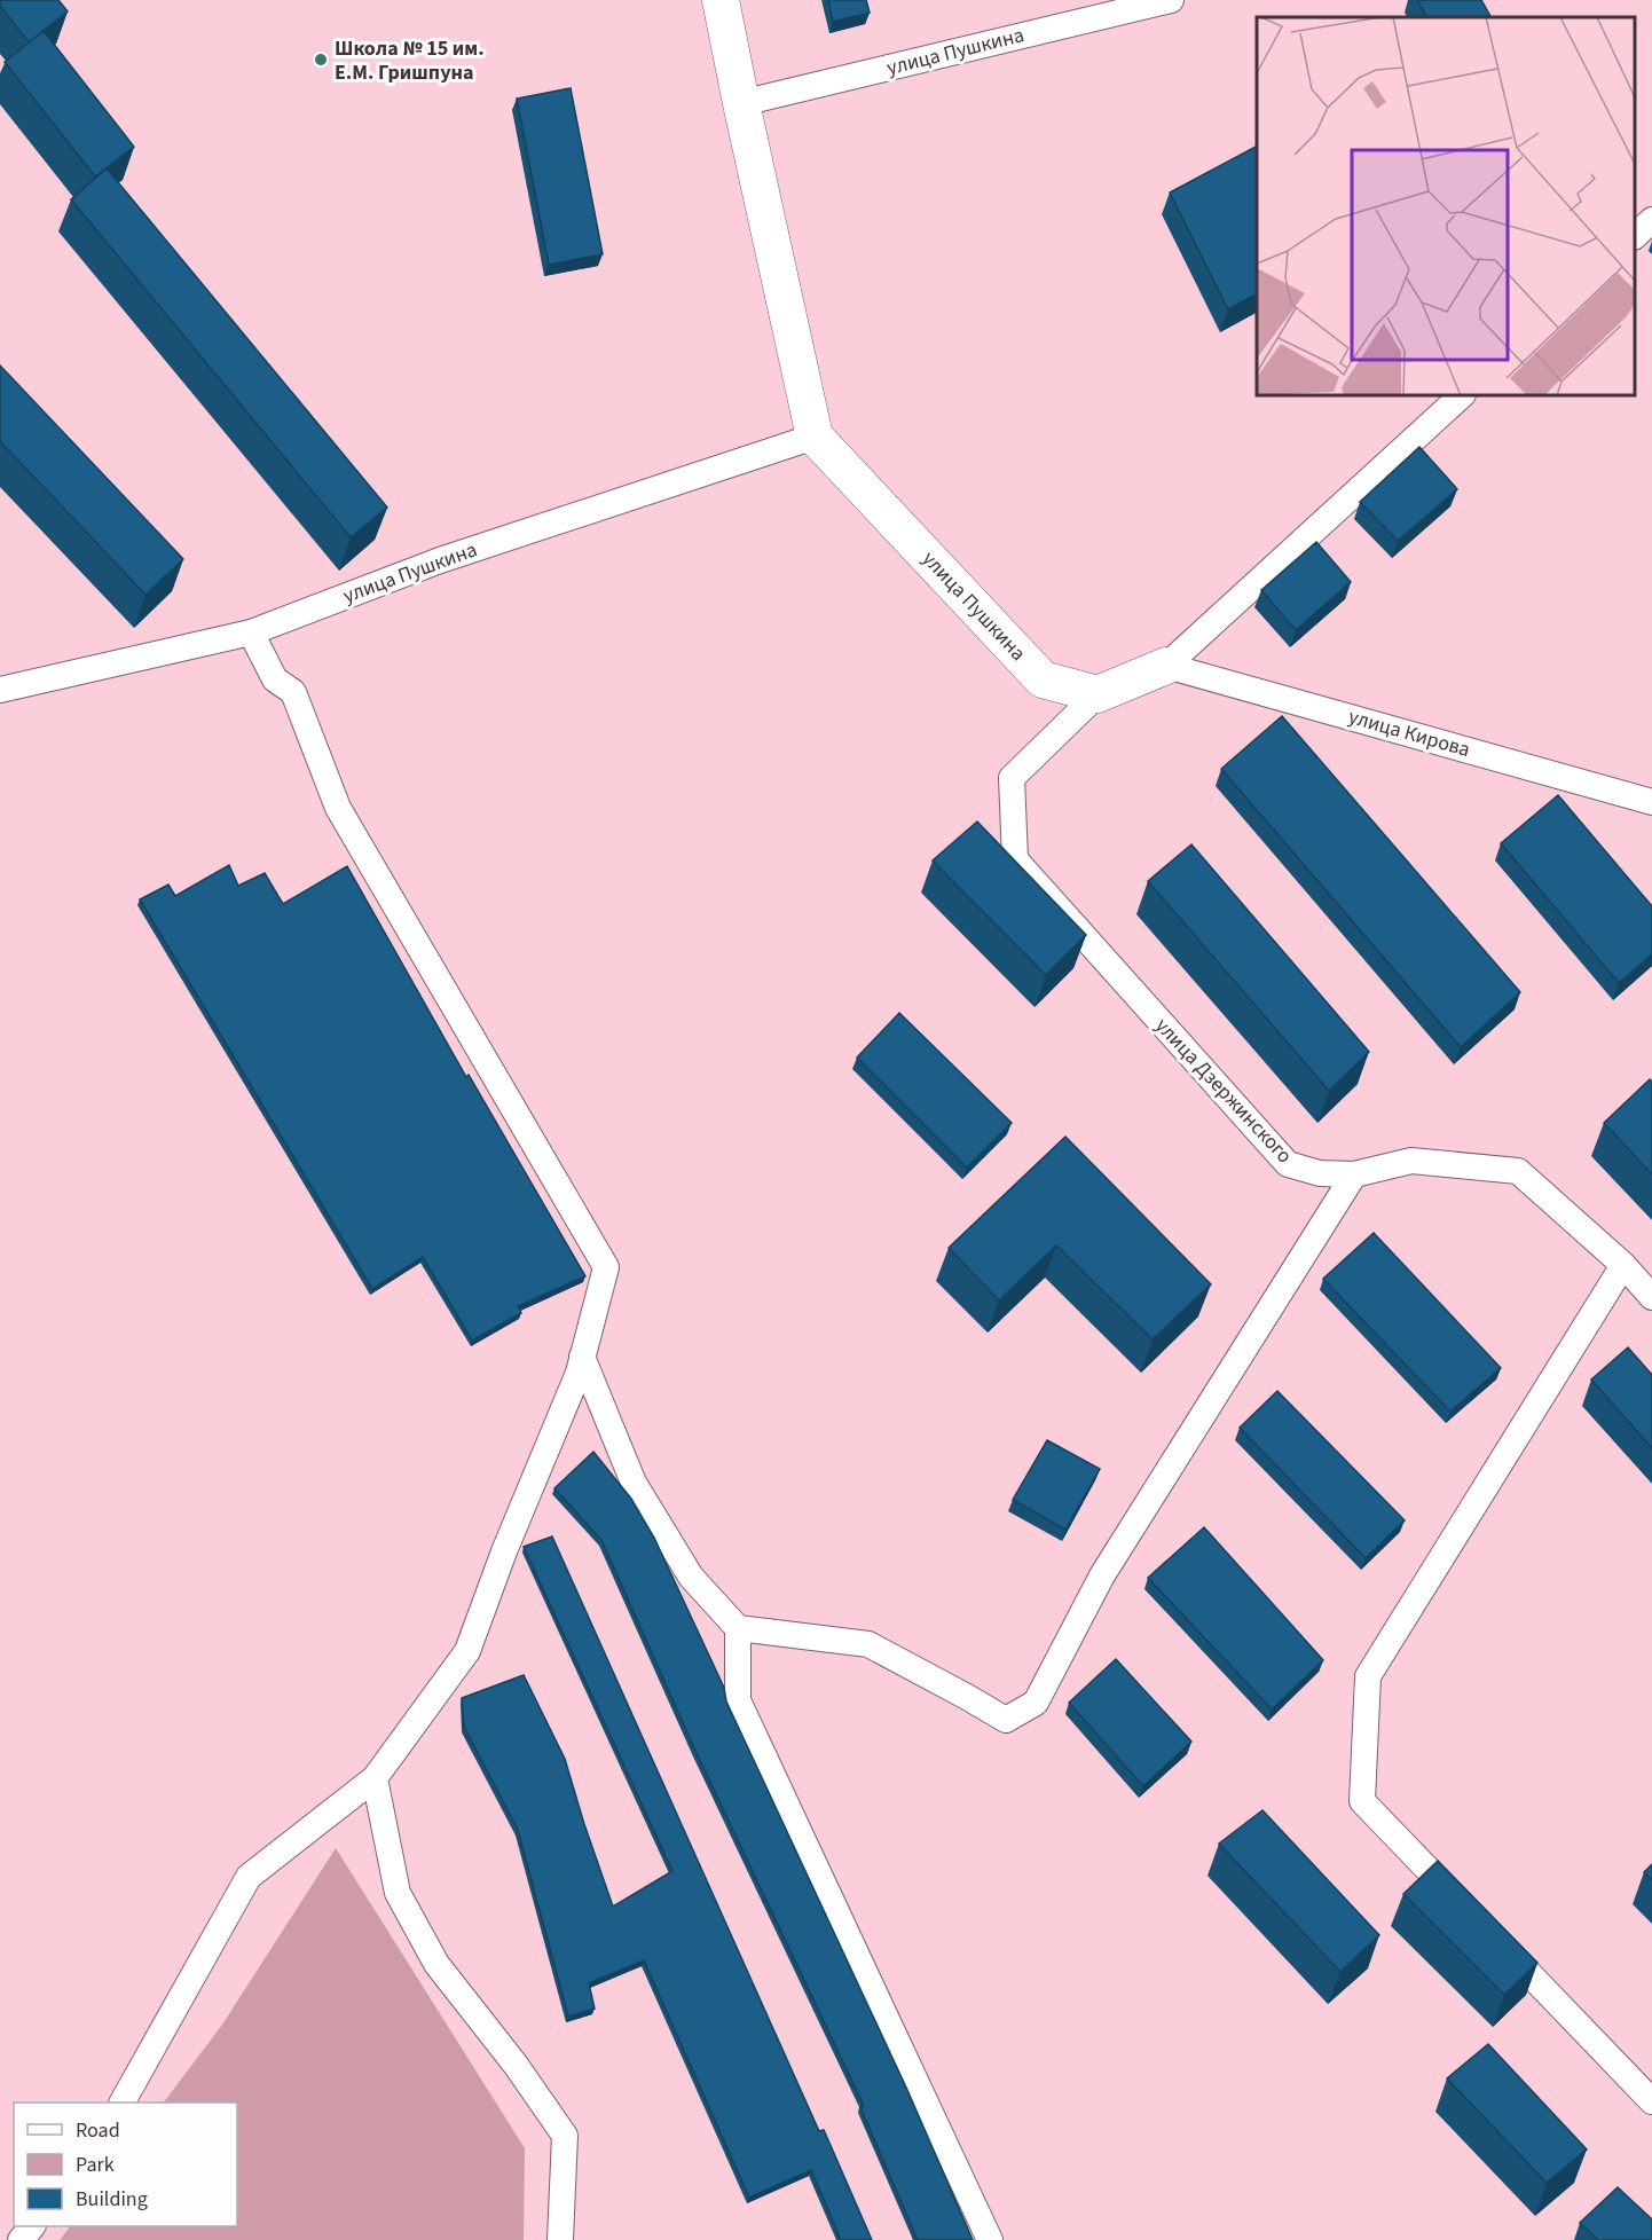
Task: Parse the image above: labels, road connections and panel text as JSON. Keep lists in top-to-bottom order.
{
  "streets": {
    "street": ["улица Пушкина", "улица Кирова", "улица Дзержинского"]
  },
  "crossings": [
    ["улица Пушкина", "улица Дзержинского"]
  ],
  "places": ["Школа № 15 им. Е.М. Гришпуна"],
  "legend": ["Road", "Park", "Building"]
}
